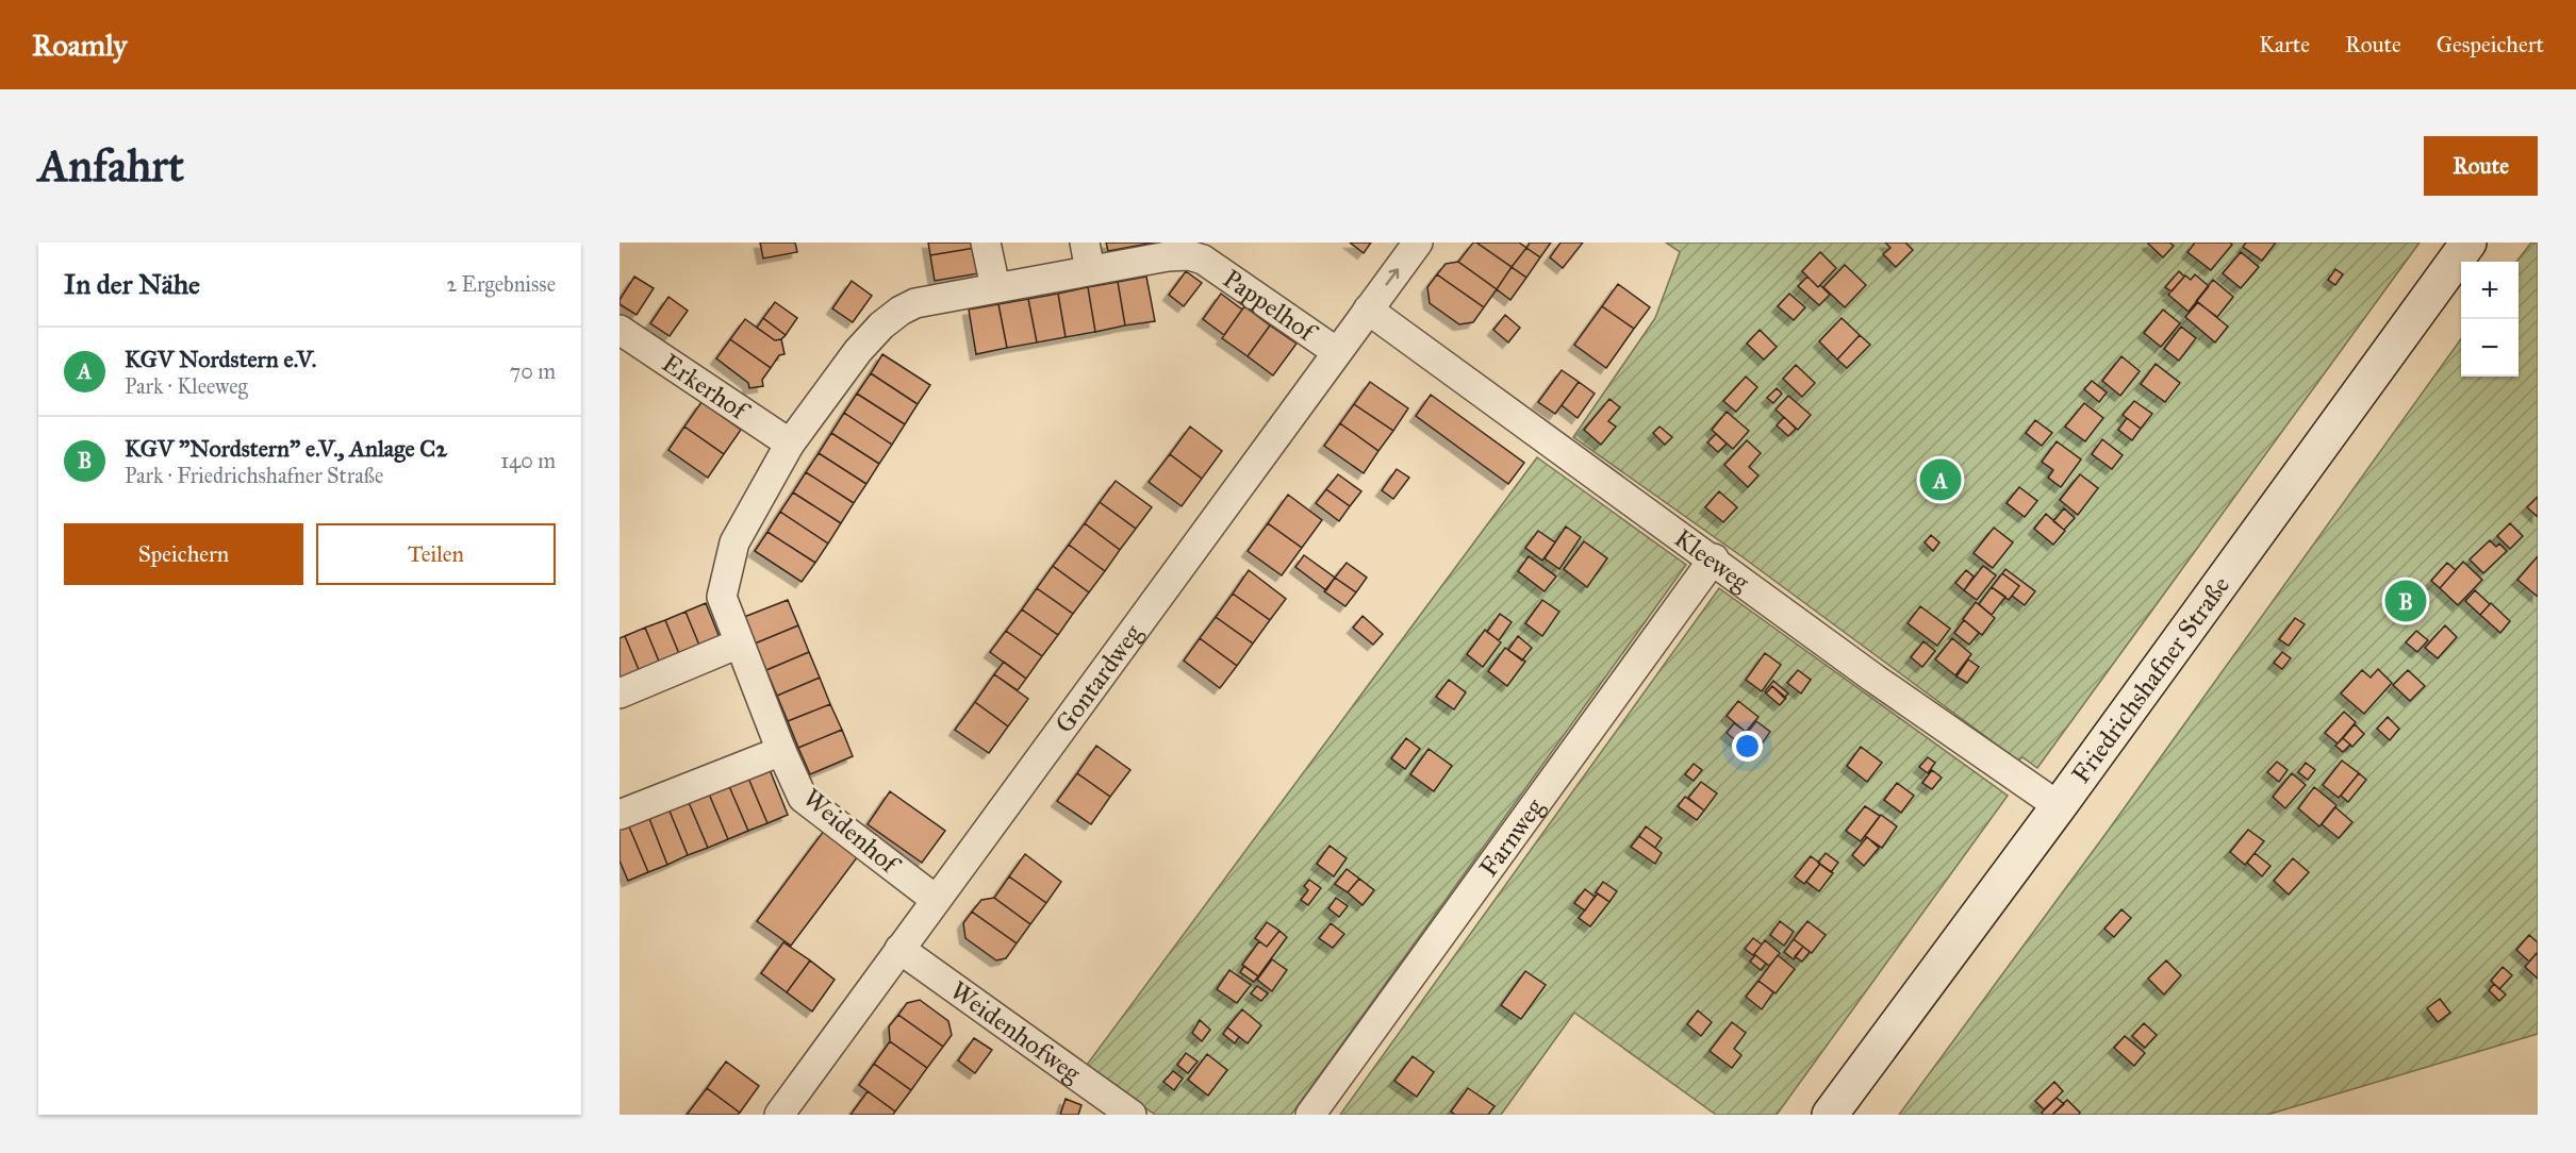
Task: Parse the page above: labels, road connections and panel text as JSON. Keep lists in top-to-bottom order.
{
  "streets": {
    "main road": ["Friedrichshafner Straße"],
    "street": [
      "Pappelhof",
      "Erkerhof",
      "Kleeweg",
      "Gontardweg",
      "Weidenhof",
      "Farnweg",
      "Weidenhofweg"
    ]
  },
  "crossings": [
    ["Pappelhof", "Erkerhof"],
    ["Pappelhof", "Gontardweg"],
    ["Pappelhof", "Weidenhof"],
    ["Erkerhof", "Weidenhof"],
    ["Kleeweg", "Gontardweg"],
    ["Kleeweg", "Friedrichshafner Straße"],
    ["Kleeweg", "Farnweg"],
    ["Gontardweg", "Weidenhof"],
    ["Gontardweg", "Weidenhofweg"]
  ],
  "page": {
    "header": "Roamly",
    "nav": ["Karte", "Route", "Gespeichert"],
    "buttons": [
      "Route",
      ["Speichern", "Teilen"]
    ],
    "title": "Anfahrt",
    "heading": ["In der Nähe", "2 Ergebnisse"],
    "map_buttons": ["+", "−"],
    "list": [
      {
        "mark": "A",
        "name": "KGV Nordstern e.V.",
        "note": "Park · Kleeweg",
        "value": "70 m"
      },
      {
        "mark": "B",
        "name": "KGV \"Nordstern\" e.V., Anlage C2",
        "note": "Park · Friedrichshafner Straße",
        "value": "140 m"
      }
    ],
    "pins": ["A", "B"]
  }
}
